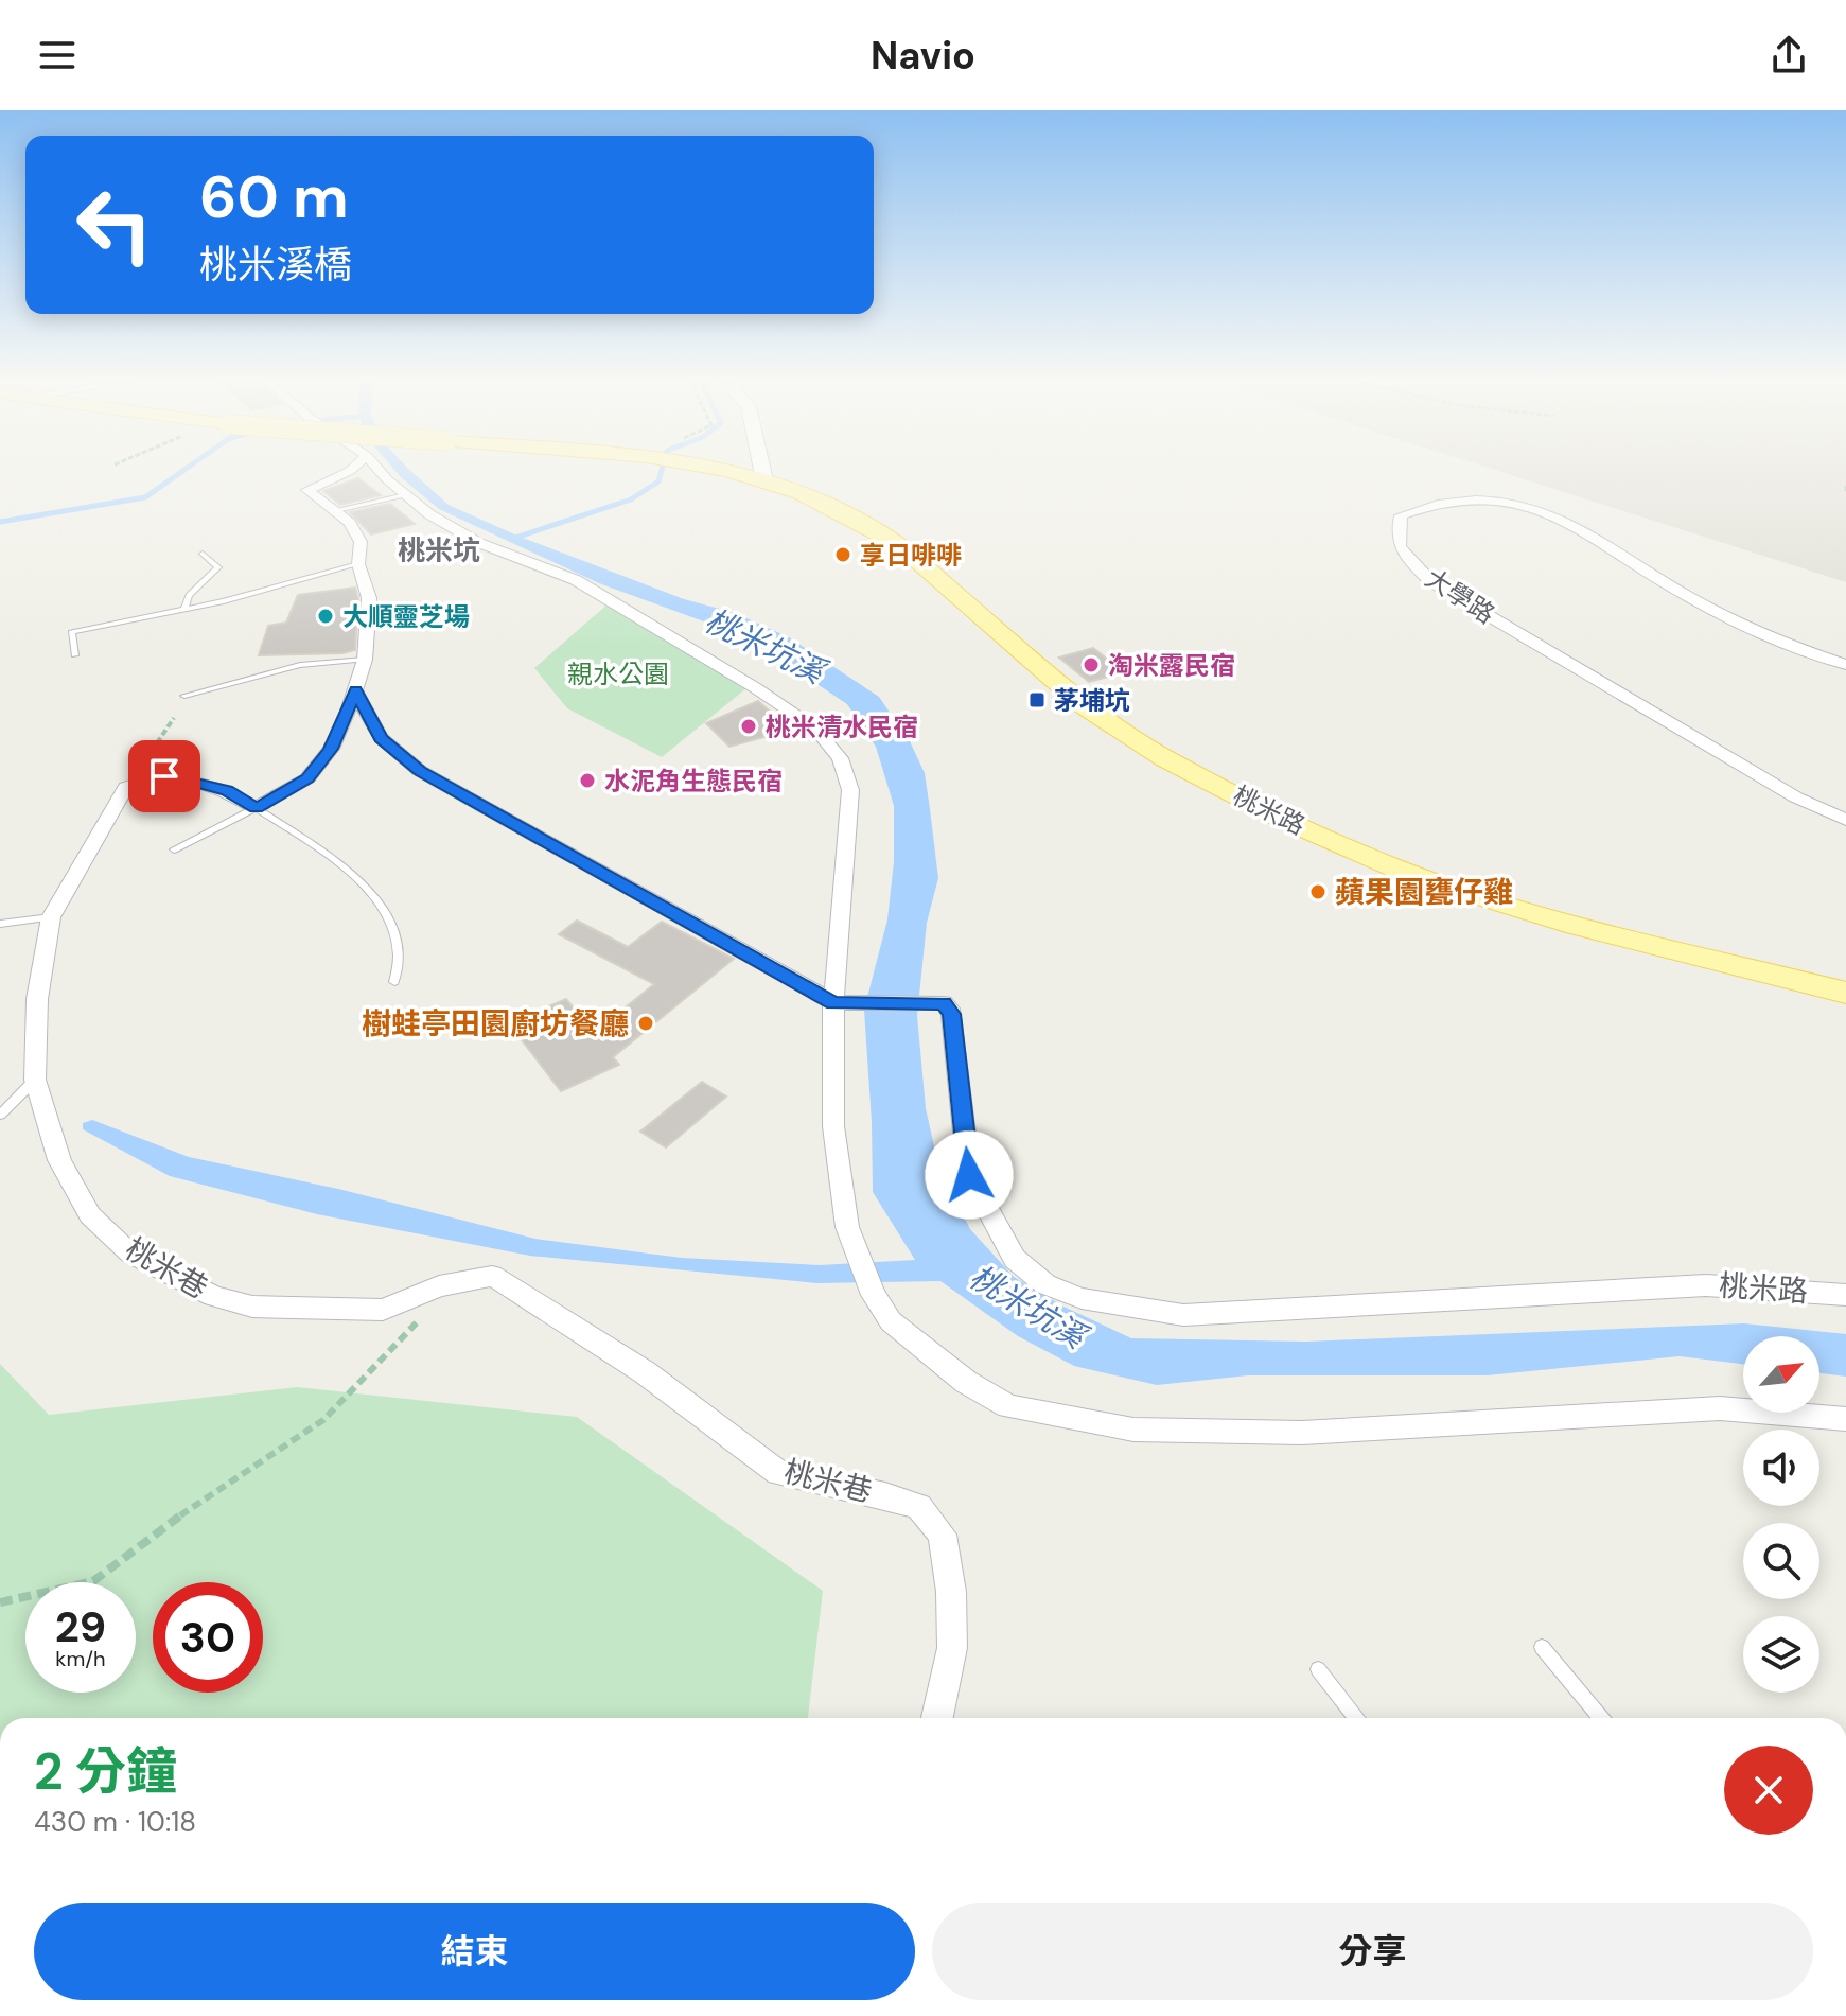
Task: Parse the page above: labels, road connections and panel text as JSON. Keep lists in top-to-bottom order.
{
  "streets": {
    "main road": ["桃米路"],
    "street": ["大學路", "桃米巷"]
  },
  "districts": ["桃米坑"],
  "water": ["桃米坑溪"],
  "parks": ["親水公園"],
  "places": {
    "other": [
      "享日啡啡",
      "大順靈芝場",
      "淘米露民宿",
      "桃米清水民宿",
      "水泥角生態民宿",
      "蘋果園甕仔雞",
      "樹蛙亭田園廚坊餐廳"
    ],
    "transit": ["茅埔坑"]
  },
  "north": "top right",
  "page": {
    "header": "Navio",
    "turn": ["60 m", "桃米溪橋"],
    "speed": "29 km/h",
    "limit": "30",
    "heading": ["2 分鐘", "430 m · 10:18"],
    "buttons": ["結束", "分享"]
  }
}
